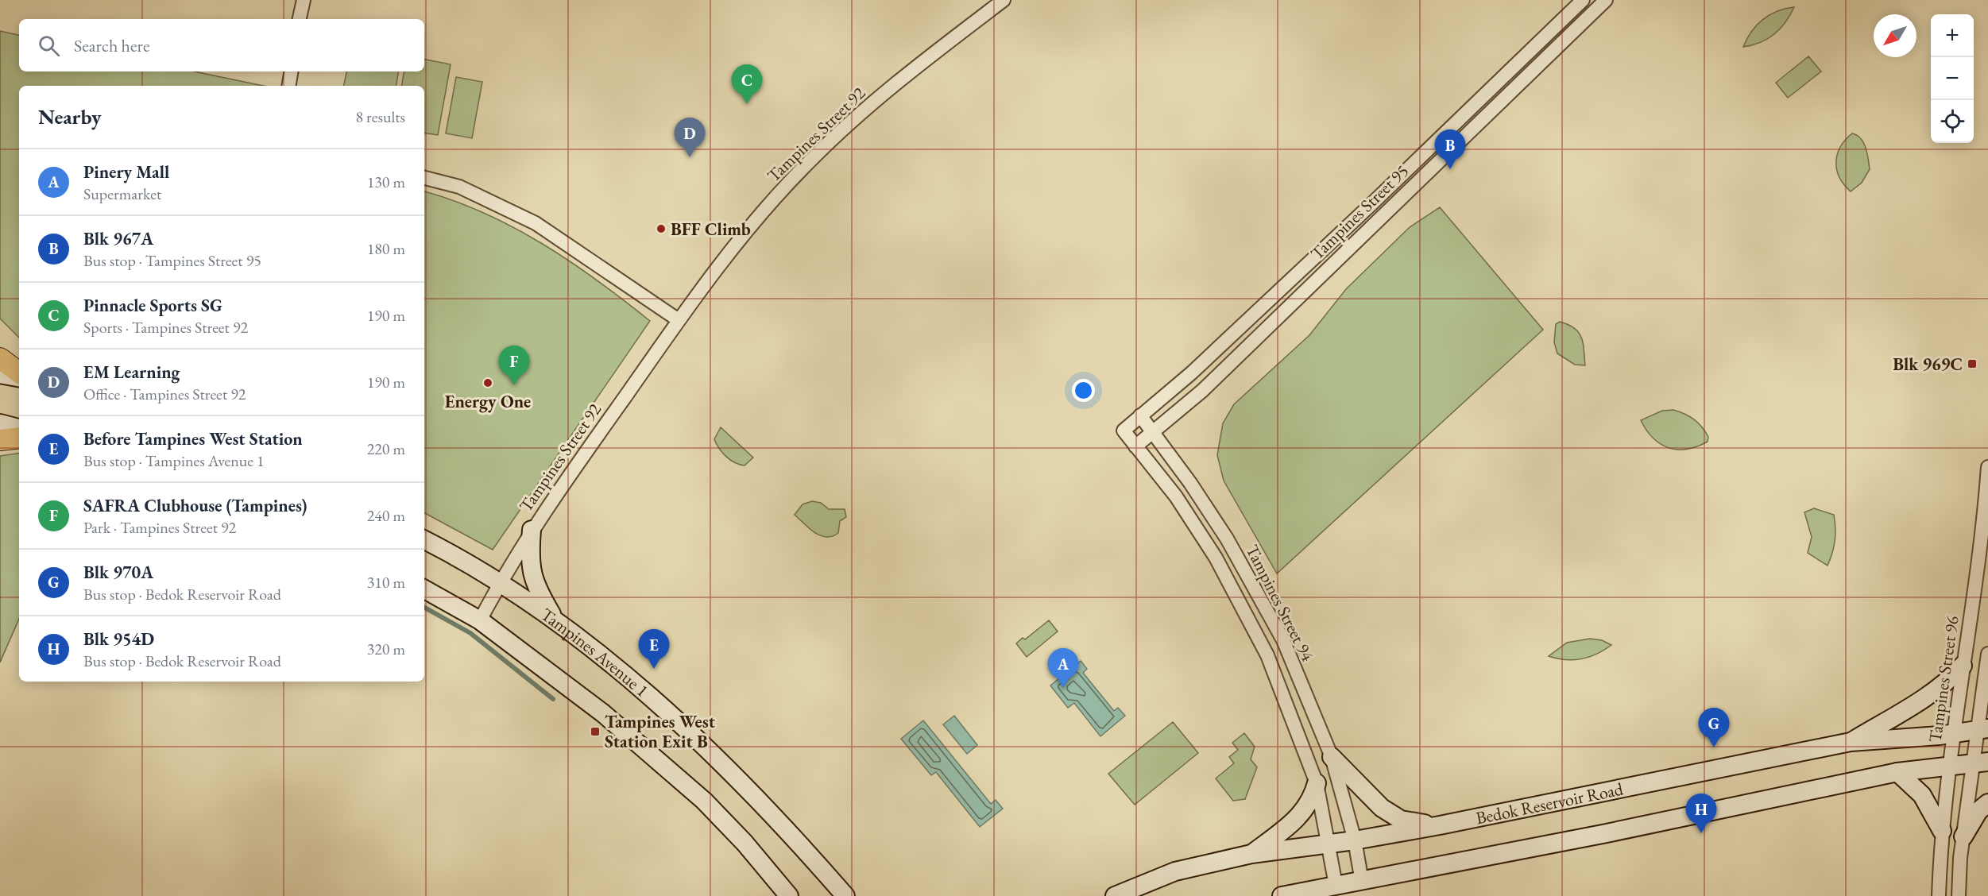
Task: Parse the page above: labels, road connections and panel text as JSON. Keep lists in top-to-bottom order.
{
  "streets": {
    "main road": ["Tampines Avenue 1", "Bedok Reservoir Road"],
    "street": [
      "Tampines Street 92",
      "Tampines Street 95",
      "Tampines Street 94",
      "Tampines Street 96"
    ]
  },
  "crossings": [
    ["Tampines Street 92", "Tampines Avenue 1"],
    ["Tampines Street 95", "Tampines Street 94"],
    ["Tampines Street 94", "Bedok Reservoir Road"],
    ["Tampines Street 96", "Bedok Reservoir Road"]
  ],
  "places": {
    "other": ["BFF Climb", "Energy One"],
    "transit": ["Blk 969C", "Tampines West Station Exit B"]
  },
  "north": "bottom left",
  "page": {
    "map_buttons": ["+", "−"],
    "search": "Search here",
    "pins": [
      "C",
      "D",
      "B",
      "F",
      "E",
      "A",
      "G",
      "H"
    ],
    "heading": ["Nearby", "8 results"],
    "list": [
      {
        "mark": "A",
        "name": "Pinery Mall",
        "note": "Supermarket",
        "value": "130 m"
      },
      {
        "mark": "B",
        "name": "Blk 967A",
        "note": "Bus stop · Tampines Street 95",
        "value": "180 m"
      },
      {
        "mark": "C",
        "name": "Pinnacle Sports SG",
        "note": "Sports · Tampines Street 92",
        "value": "190 m"
      },
      {
        "mark": "D",
        "name": "EM Learning",
        "note": "Office · Tampines Street 92",
        "value": "190 m"
      },
      {
        "mark": "E",
        "name": "Before Tampines West Station",
        "note": "Bus stop · Tampines Avenue 1",
        "value": "220 m"
      },
      {
        "mark": "F",
        "name": "SAFRA Clubhouse (Tampines)",
        "note": "Park · Tampines Street 92",
        "value": "240 m"
      },
      {
        "mark": "G",
        "name": "Blk 970A",
        "note": "Bus stop · Bedok Reservoir Road",
        "value": "310 m"
      },
      {
        "mark": "H",
        "name": "Blk 954D",
        "note": "Bus stop · Bedok Reservoir Road",
        "value": "320 m"
      }
    ]
  }
}
